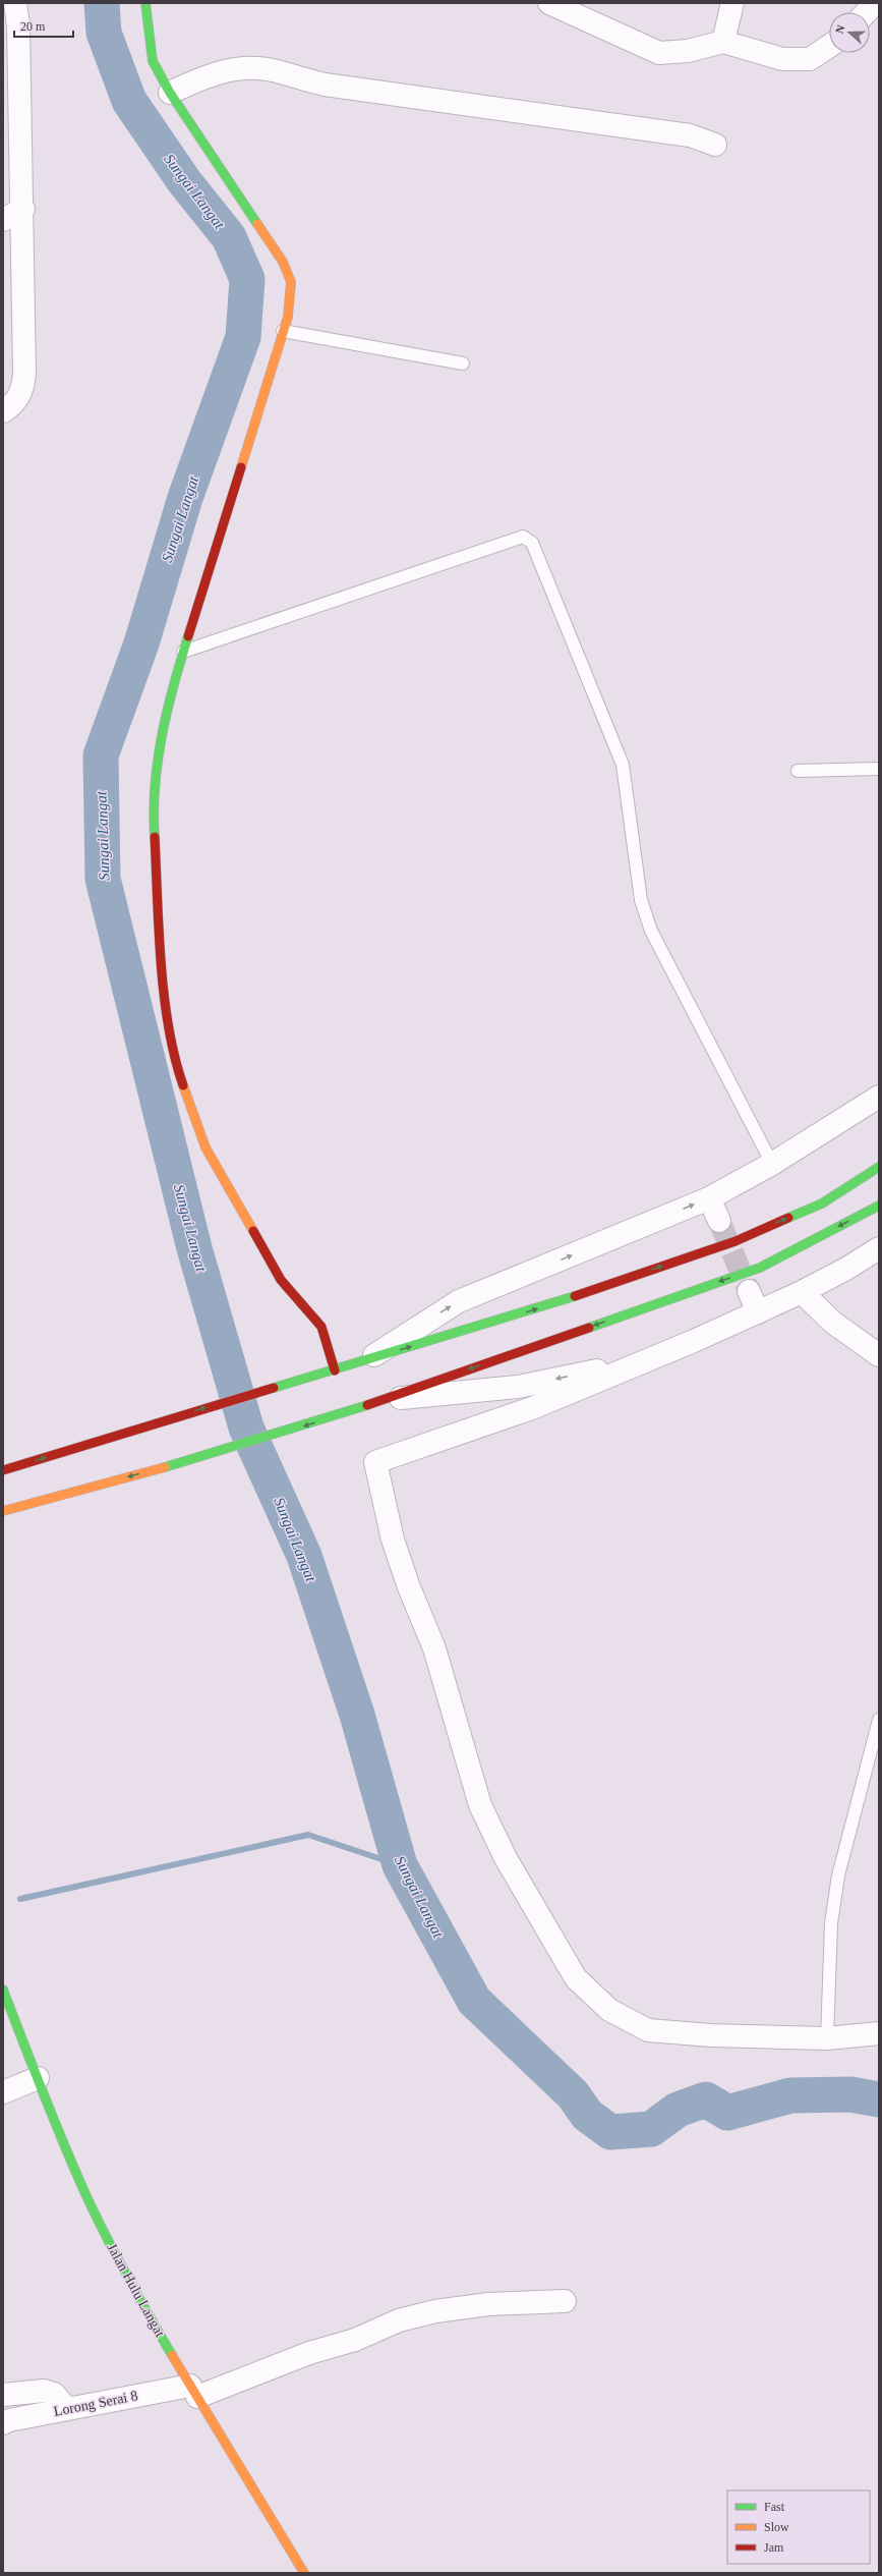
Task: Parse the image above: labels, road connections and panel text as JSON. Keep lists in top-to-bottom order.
{
  "streets": {
    "main road": ["Jalan Hulu Langat"],
    "street": ["Lorong Serai 8"]
  },
  "crossings": [
    ["Jalan Hulu Langat", "Lorong Serai 8"]
  ],
  "water": ["Sungai Langat"],
  "legend": ["Fast", "Slow", "Jam"],
  "scale_bar": "20 m",
  "north": "left"
}
